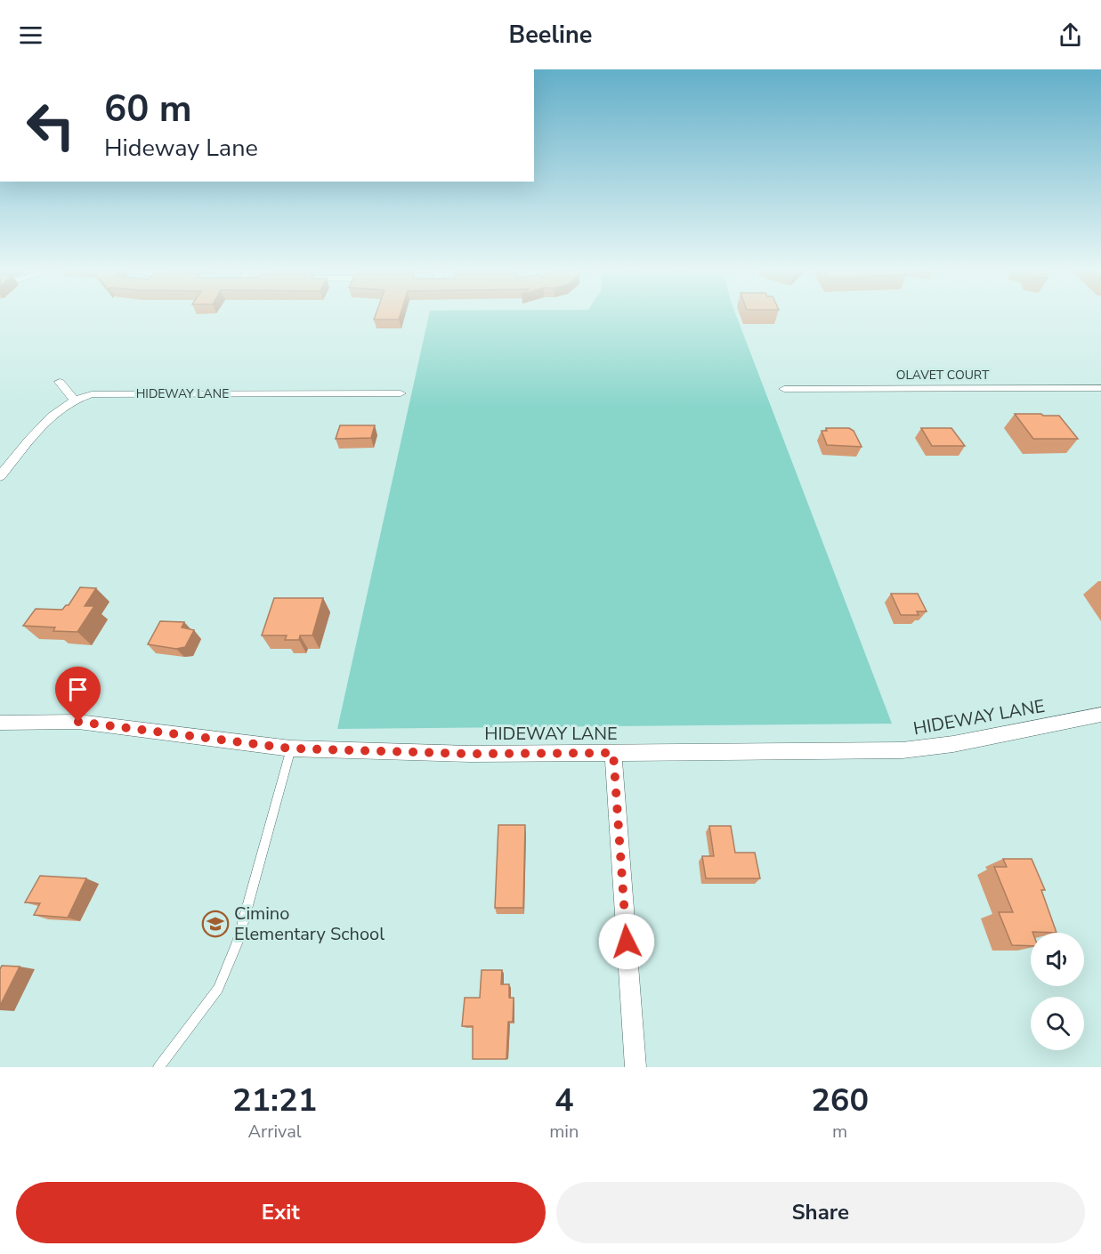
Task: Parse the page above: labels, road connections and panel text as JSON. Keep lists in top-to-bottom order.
{
  "streets": {
    "street": ["OLAVET COURT", "HIDEWAY LANE"]
  },
  "places": {
    "school or university": ["Cimino Elementary School"]
  },
  "page": {
    "header": "Beeline",
    "turn": ["60 m", "Hideway Lane"],
    "eta": [
      "21:21",
      "Arrival",
      "4",
      "min",
      "260",
      "m"
    ],
    "buttons": ["Exit", "Share"]
  }
}
